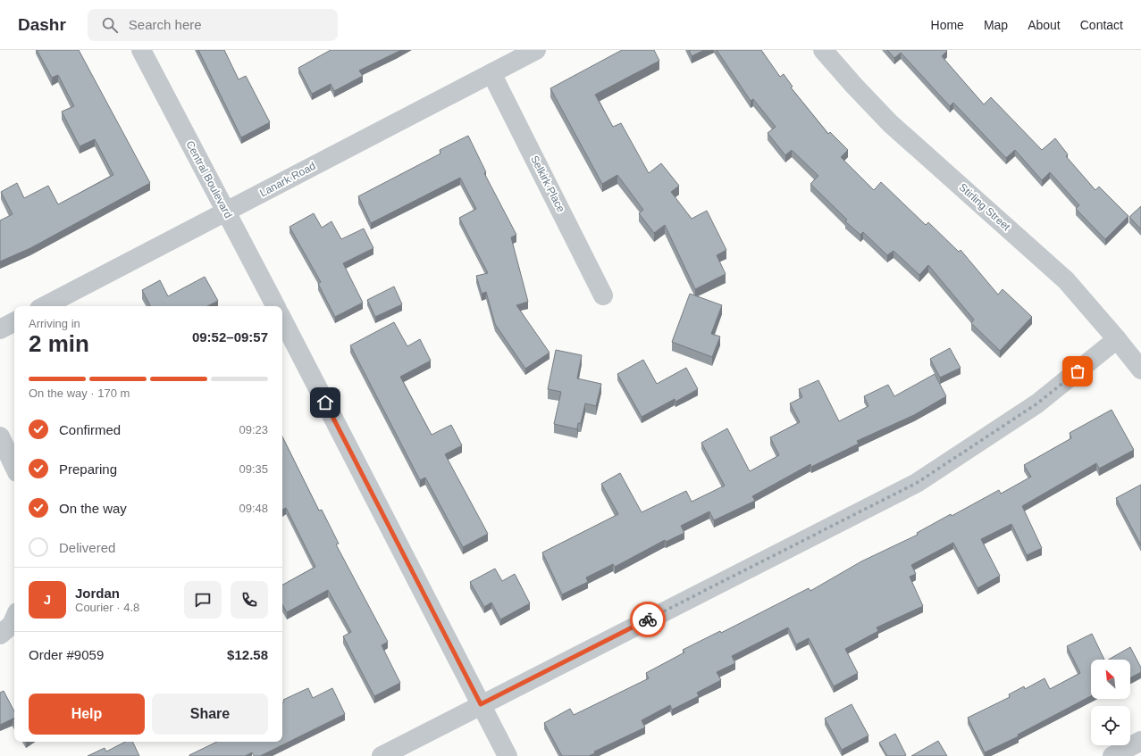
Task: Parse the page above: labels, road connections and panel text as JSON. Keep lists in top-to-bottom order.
{
  "streets": {
    "street": [
      "Central Boulevard",
      "Lanark Road",
      "Selkirk Place",
      "Stirling Street"
    ]
  },
  "crossings": [
    ["Central Boulevard", "Lanark Road"],
    ["Lanark Road", "Selkirk Place"]
  ],
  "north": "top left",
  "page": {
    "header": "Dashr",
    "search": "Search here",
    "nav": [
      "Home",
      "Map",
      "About",
      "Contact"
    ],
    "heading": ["2 min", "Arriving in", "09:52–09:57"],
    "panel": [
      "Jordan",
      "Courier · 4.8",
      "Order #9059",
      "$12.58"
    ],
    "bar": "On the way · 170 m",
    "list": [
      ["Confirmed", "09:23"],
      ["Preparing", "09:35"],
      ["On the way", "09:48"],
      "Delivered"
    ],
    "round": "J",
    "buttons": ["Help", "Share"]
  }
}
